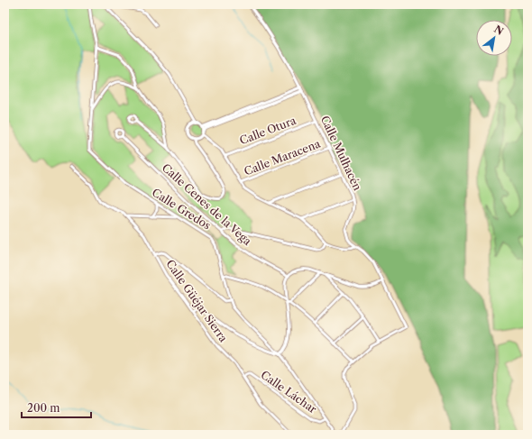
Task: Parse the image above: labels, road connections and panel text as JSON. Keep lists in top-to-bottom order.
{
  "streets": {
    "street": [
      "Calle Otura",
      "Calle Mulhacén",
      "Calle Maracena",
      "Calle Cenes de la Vega",
      "Calle Gredos",
      "Calle Güéjar Sierra",
      "Calle Láchar"
    ]
  },
  "crossings": [
    ["Calle Otura", "Calle Mulhacén"],
    ["Calle Mulhacén", "Calle Maracena"],
    ["Calle Gredos", "Calle Láchar"],
    ["Calle Güéjar Sierra", "Calle Láchar"]
  ],
  "scale_bar": "200 m",
  "north": "top right"
}
